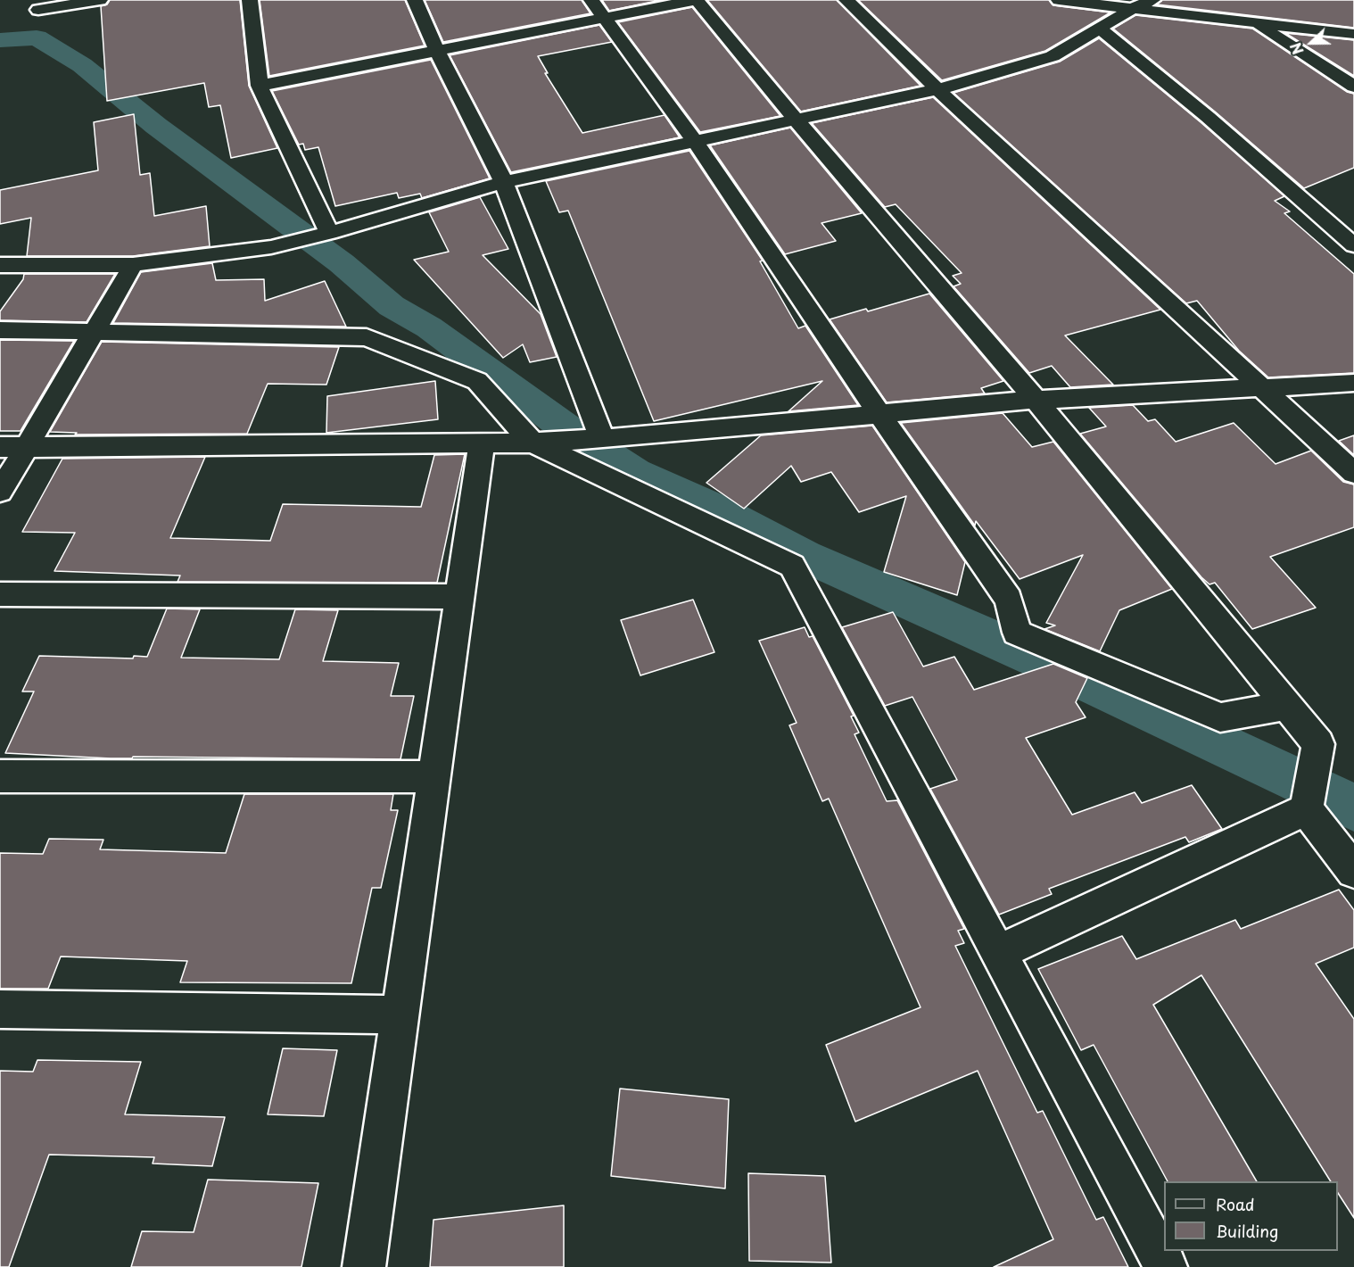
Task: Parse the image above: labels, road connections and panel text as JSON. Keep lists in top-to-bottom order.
{
  "legend": ["Road", "Building"],
  "north": "left"
}
